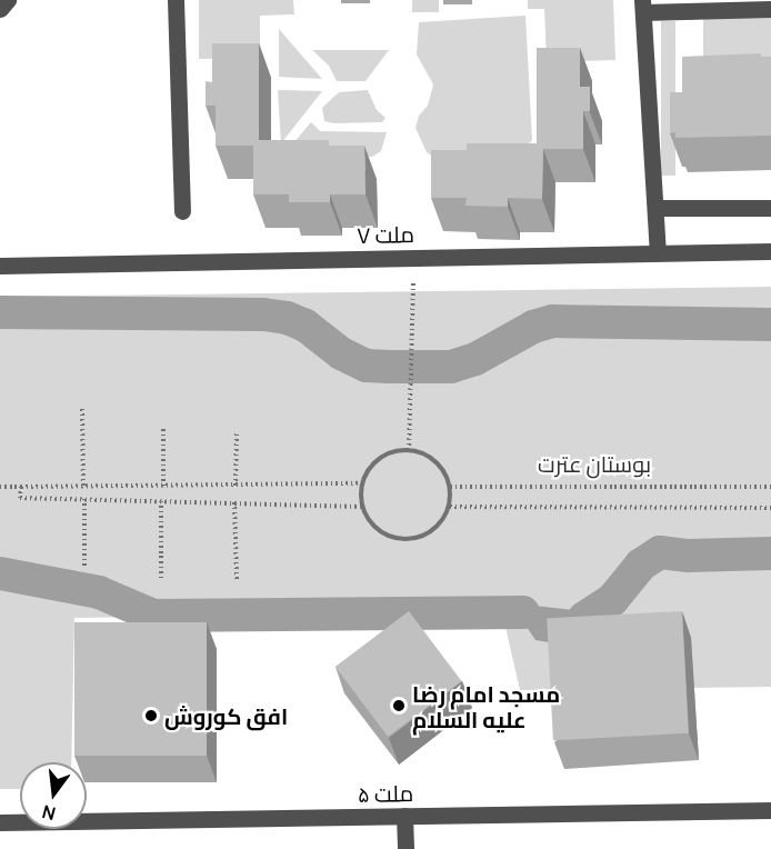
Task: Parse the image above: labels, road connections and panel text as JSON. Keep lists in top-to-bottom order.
{
  "streets": {
    "street": ["ملت ۷", "ملت ۵"]
  },
  "parks": ["بوستان عترت"],
  "places": ["مسجد امام رضا علیه السلام", "افق کوروش"],
  "north": "bottom"
}
